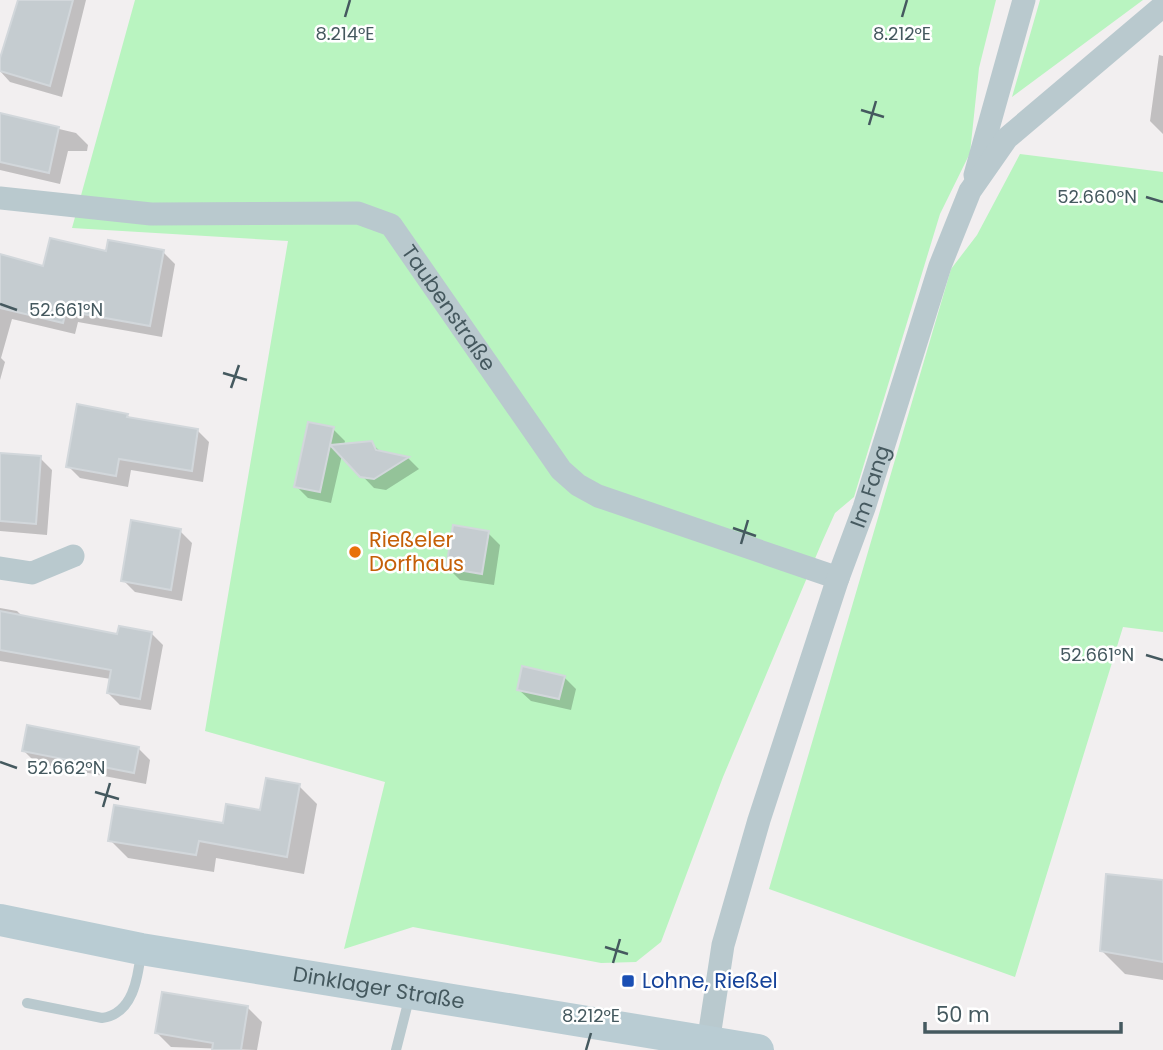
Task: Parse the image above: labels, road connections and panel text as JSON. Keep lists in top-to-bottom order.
{
  "streets": {
    "main road": ["Dinklager Straße"],
    "street": ["Taubenstraße", "Im Fang"]
  },
  "crossings": [
    ["Taubenstraße", "Im Fang"],
    ["Im Fang", "Dinklager Straße"]
  ],
  "places": {
    "other": ["Rießeler Dorfhaus"],
    "transit": ["Lohne, Rießel"]
  },
  "scale_bar": "50 m",
  "coordinates": [
    "8.214°E",
    "8.212°E",
    "52.660°N",
    "52.661°N",
    "52.662°N"
  ]
}
